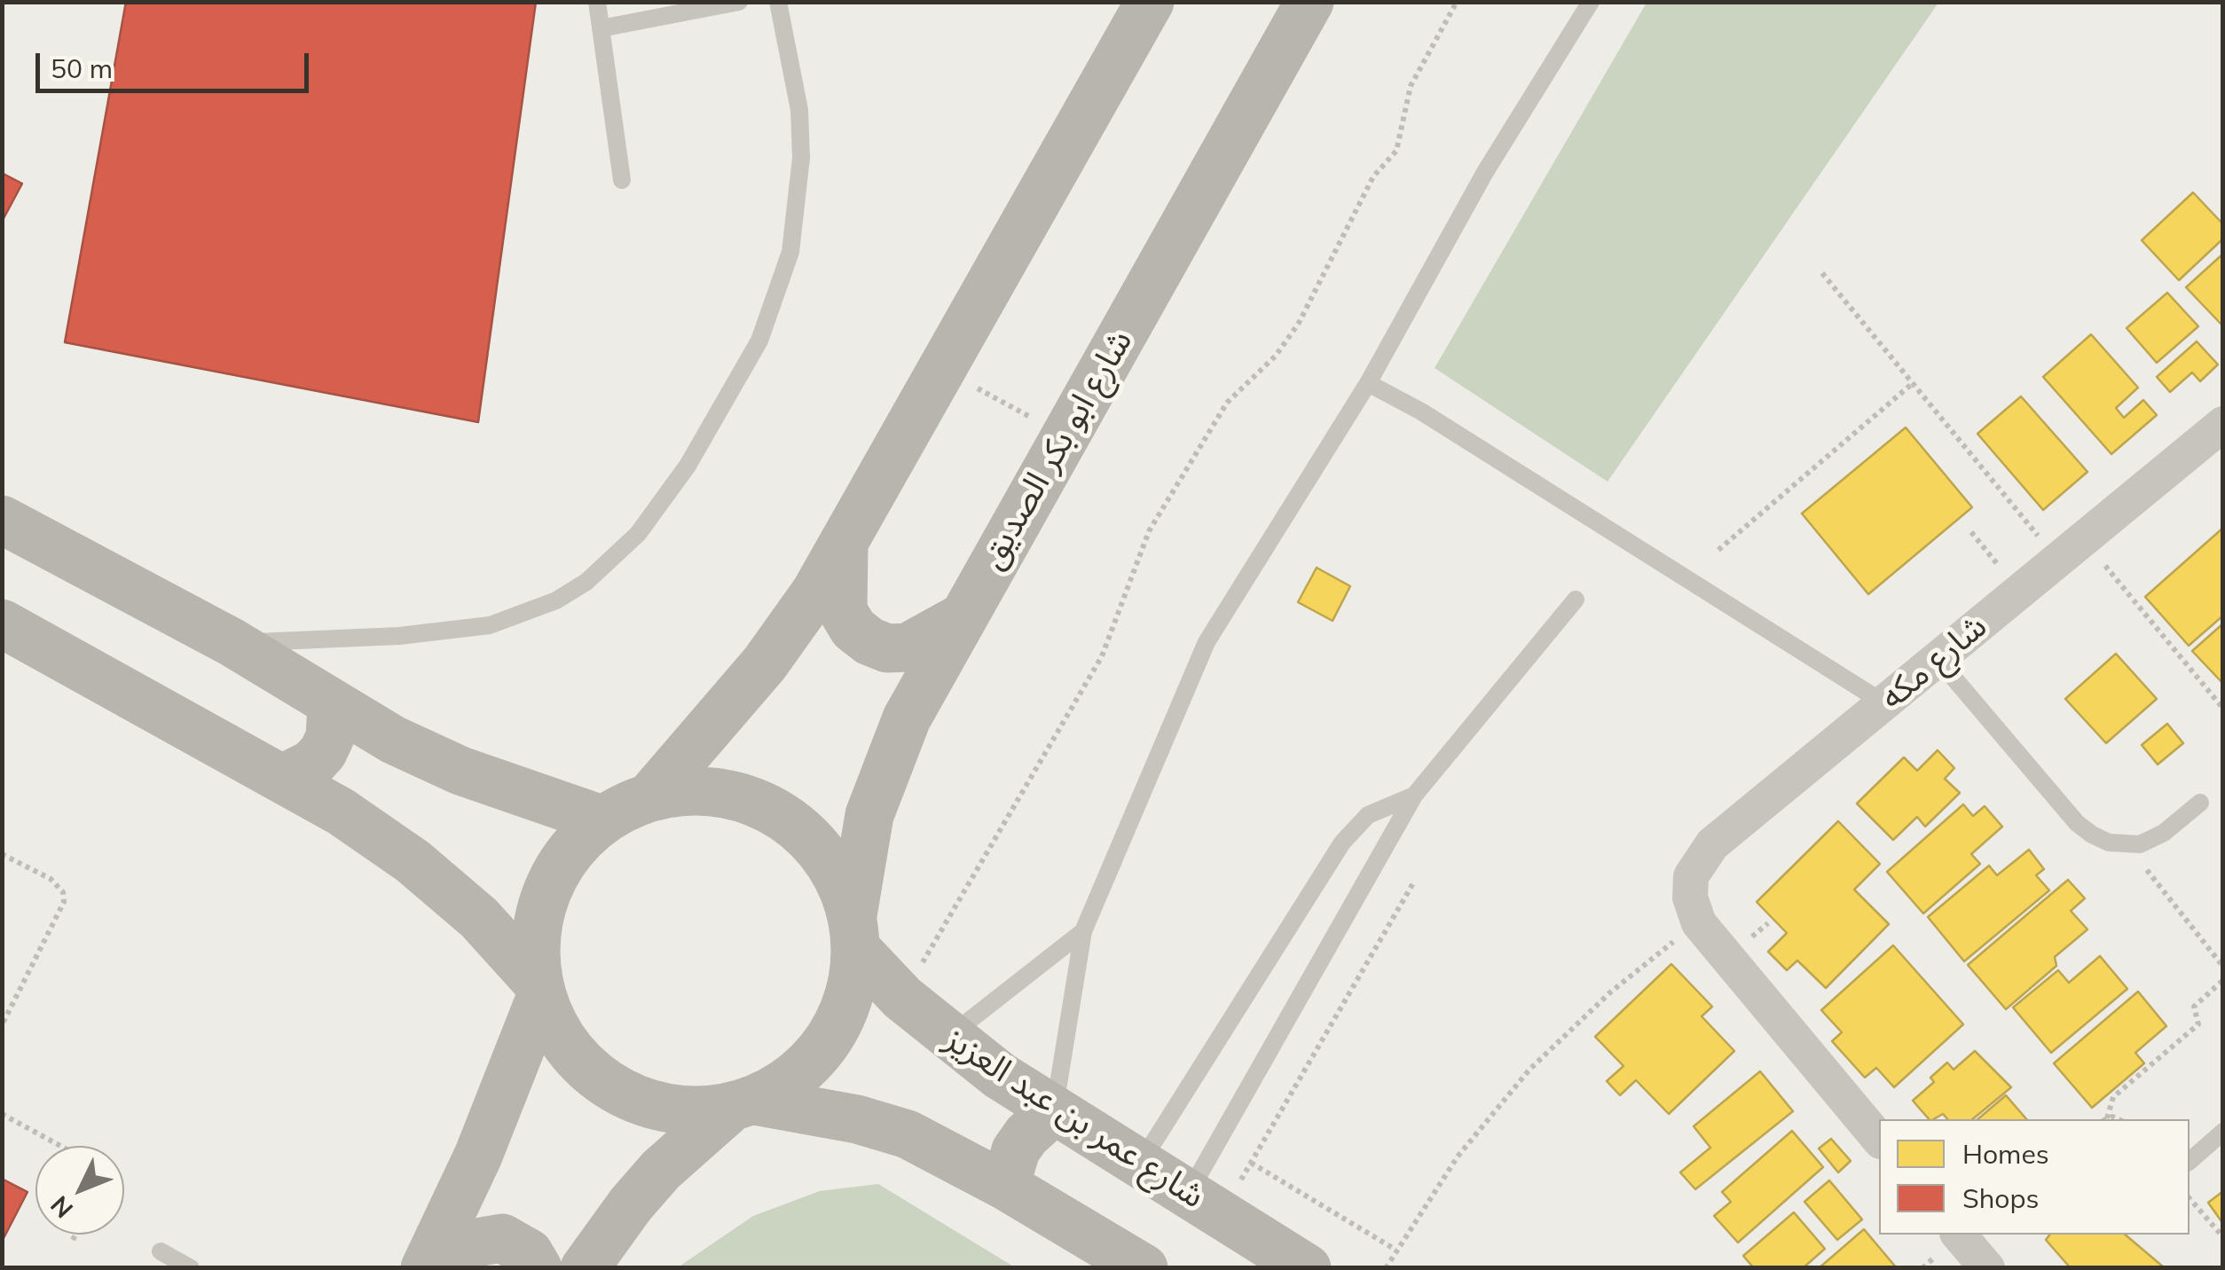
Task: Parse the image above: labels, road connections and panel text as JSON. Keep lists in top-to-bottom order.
{
  "streets": {
    "main road": ["شارع ابو بكر الصديق", "شارع عمر بن عبد العزيز"],
    "street": ["شارع مكه"]
  },
  "crossings": [
    ["شارع ابو بكر الصديق", "شارع عمر بن عبد العزيز"]
  ],
  "legend": ["Homes", "Shops"],
  "scale_bar": "50 m",
  "north": "bottom left"
}
